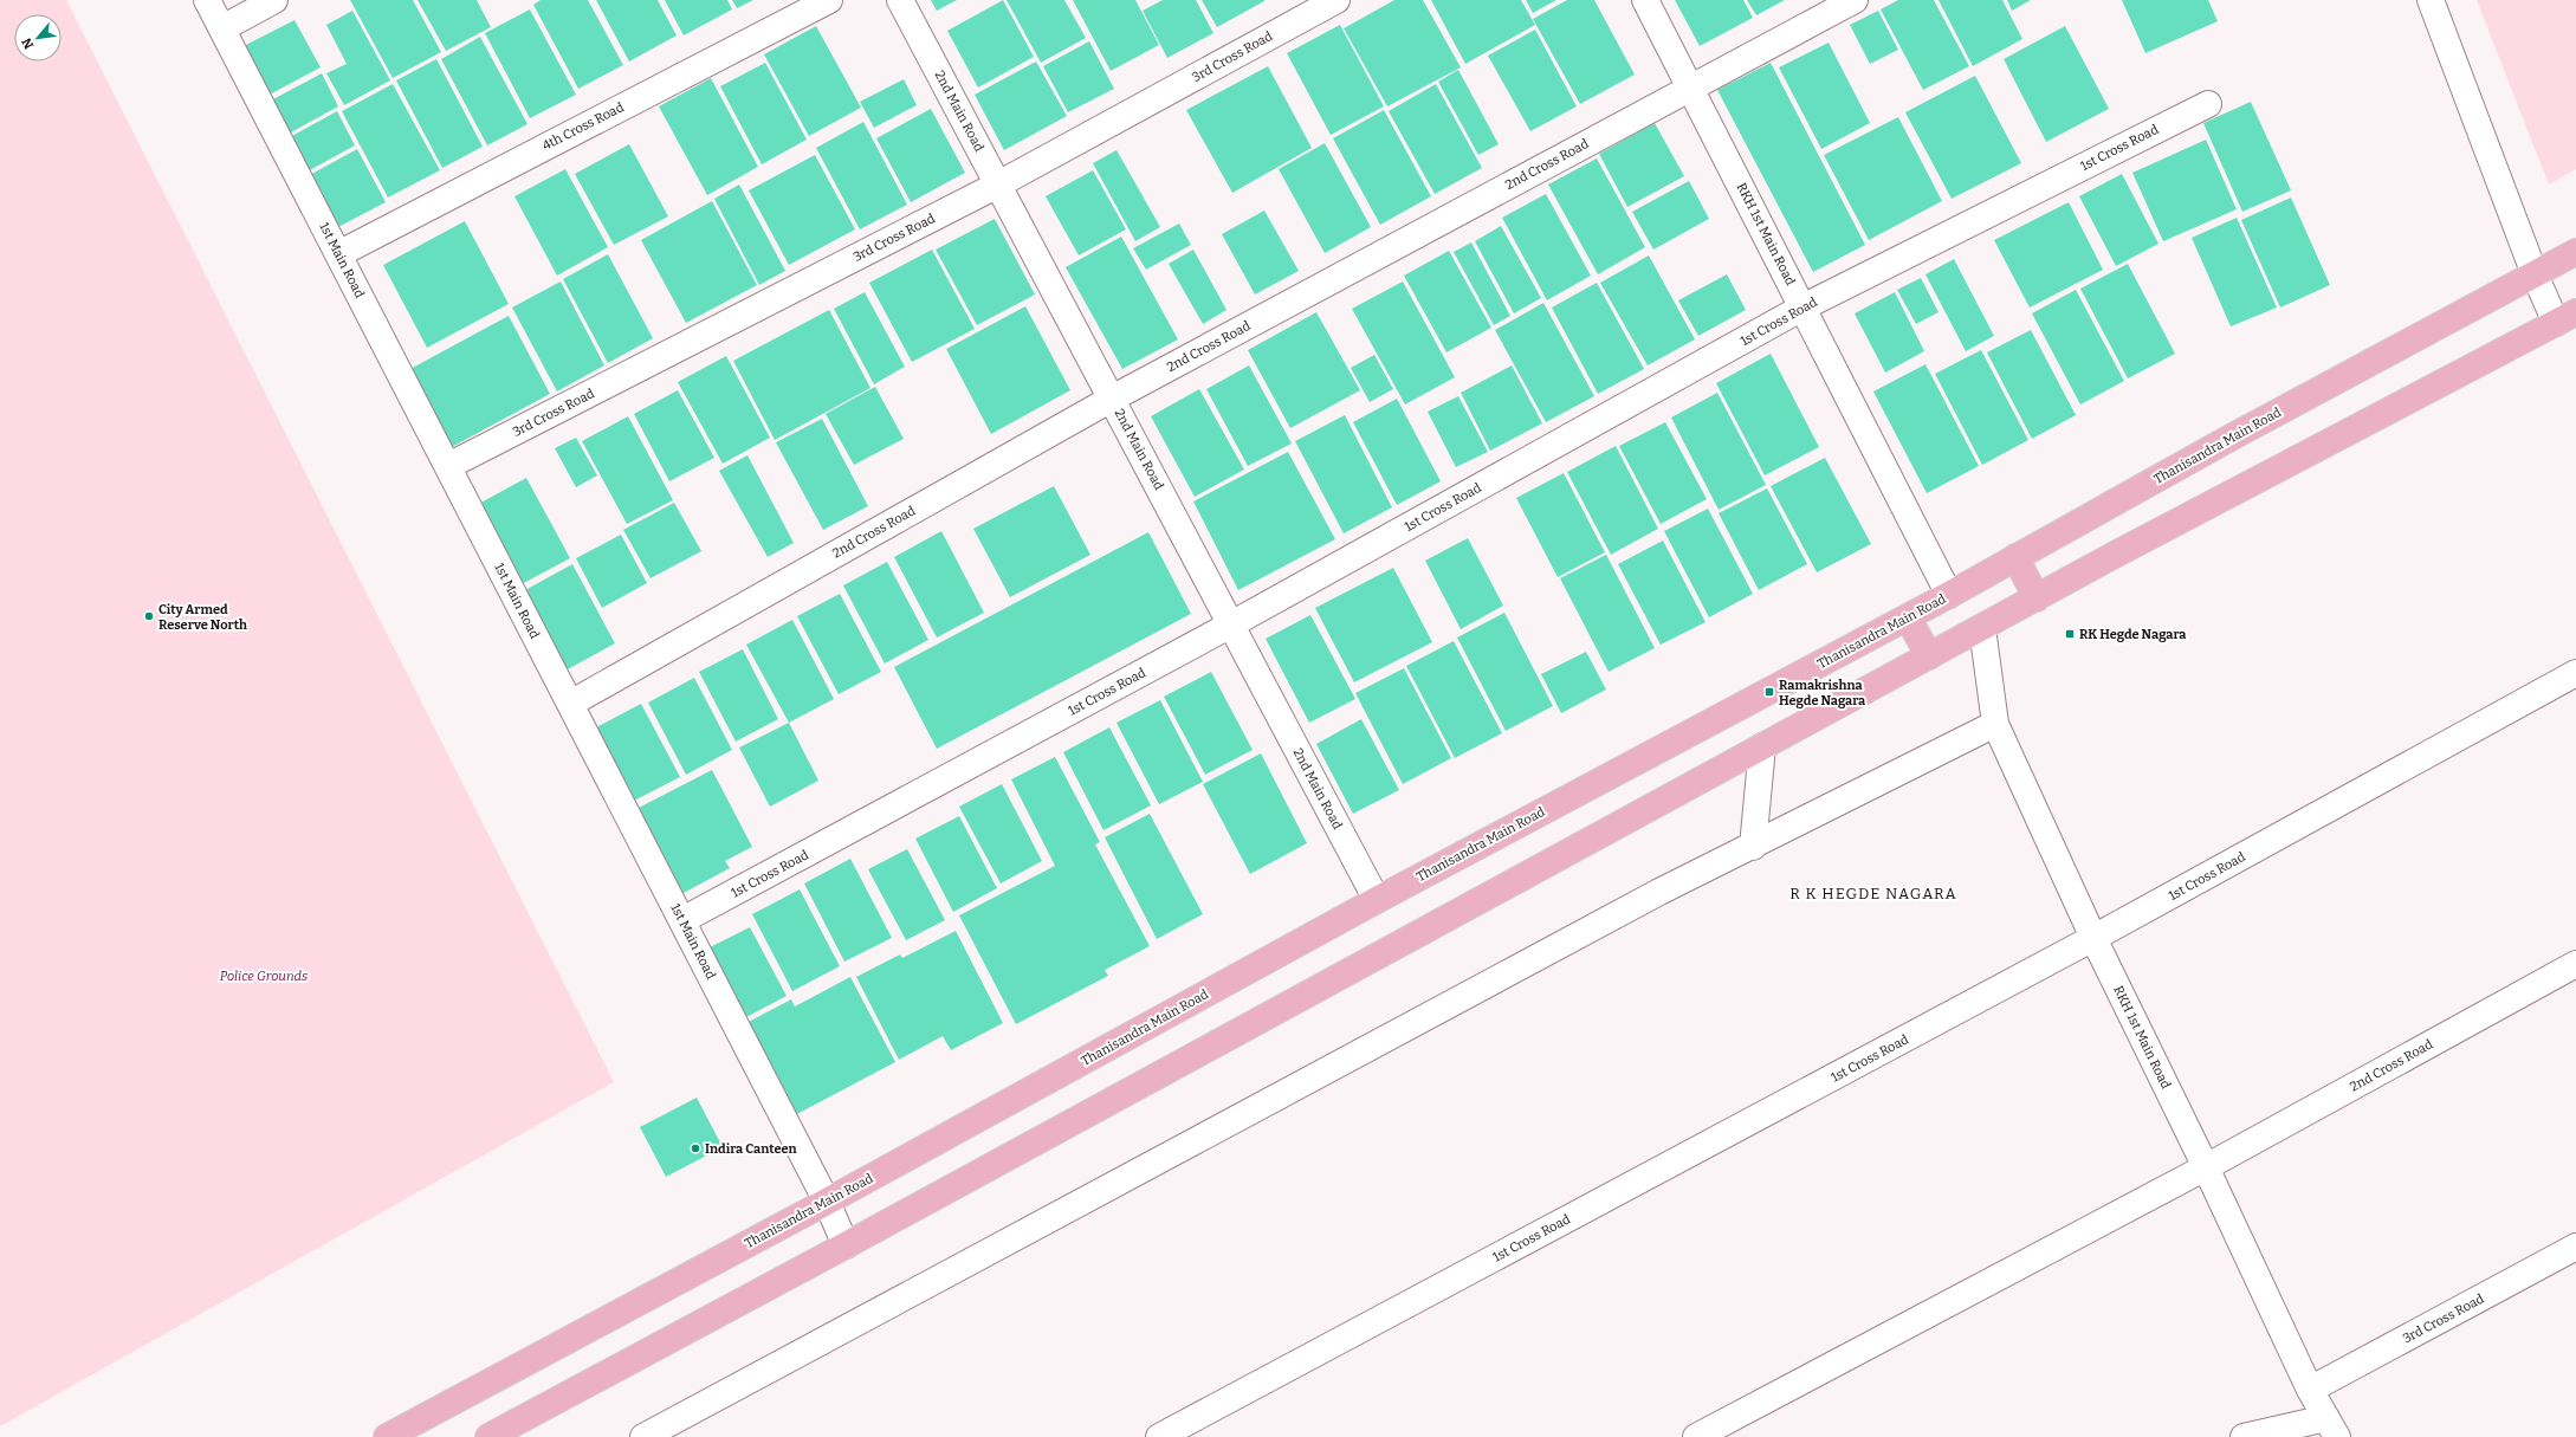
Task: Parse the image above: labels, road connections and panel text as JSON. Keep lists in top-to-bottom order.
{
  "streets": {
    "main road": ["Thanisandra Main Road"],
    "street": [
      "3rd Cross Road",
      "2nd Main Road",
      "4th Cross Road",
      "1st Cross Road",
      "2nd Cross Road",
      "RKH 1st Main Road",
      "1st Main Road"
    ]
  },
  "crossings": [
    ["3rd Cross Road", "2nd Main Road"],
    ["3rd Cross Road", "RKH 1st Main Road"],
    ["3rd Cross Road", "1st Main Road"],
    ["2nd Main Road", "1st Cross Road"],
    ["2nd Main Road", "2nd Cross Road"],
    ["2nd Main Road", "Thanisandra Main Road"],
    ["4th Cross Road", "1st Main Road"],
    ["1st Cross Road", "RKH 1st Main Road"],
    ["1st Cross Road", "1st Main Road"],
    ["2nd Cross Road", "RKH 1st Main Road"],
    ["2nd Cross Road", "1st Main Road"],
    ["RKH 1st Main Road", "Thanisandra Main Road"],
    ["1st Main Road", "Thanisandra Main Road"]
  ],
  "districts": ["R K HEGDE NAGARA"],
  "parks": ["Police Grounds"],
  "places": {
    "other": ["City Armed Reserve North", "Indira Canteen"],
    "transit": ["RK Hegde Nagara", "Ramakrishna Hegde Nagara"]
  },
  "north": "bottom left"
}
